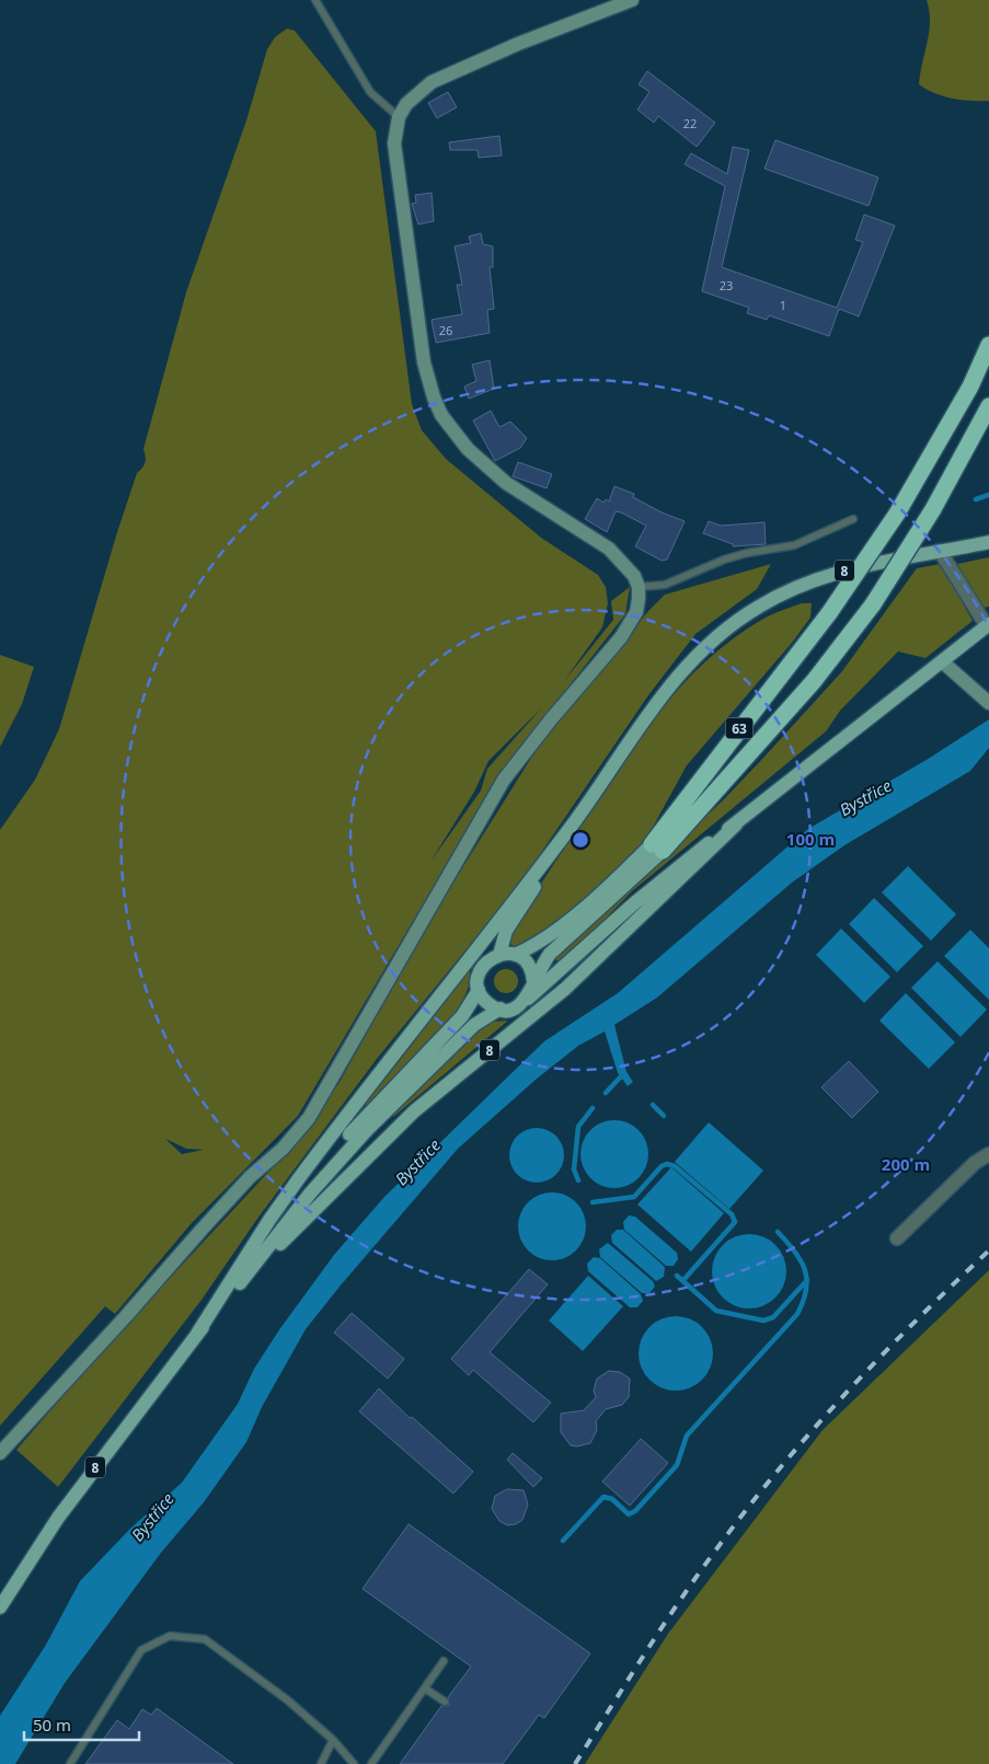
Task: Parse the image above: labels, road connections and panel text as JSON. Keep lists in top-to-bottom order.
{
  "streets": {
    "highway": ["63"],
    "main road": ["8"]
  },
  "water": ["Bystřice"],
  "house_numbers": [
    "22",
    "23",
    "1",
    "26"
  ],
  "scale_bar": "50 m",
  "rings": ["100 m", "200 m"]
}
